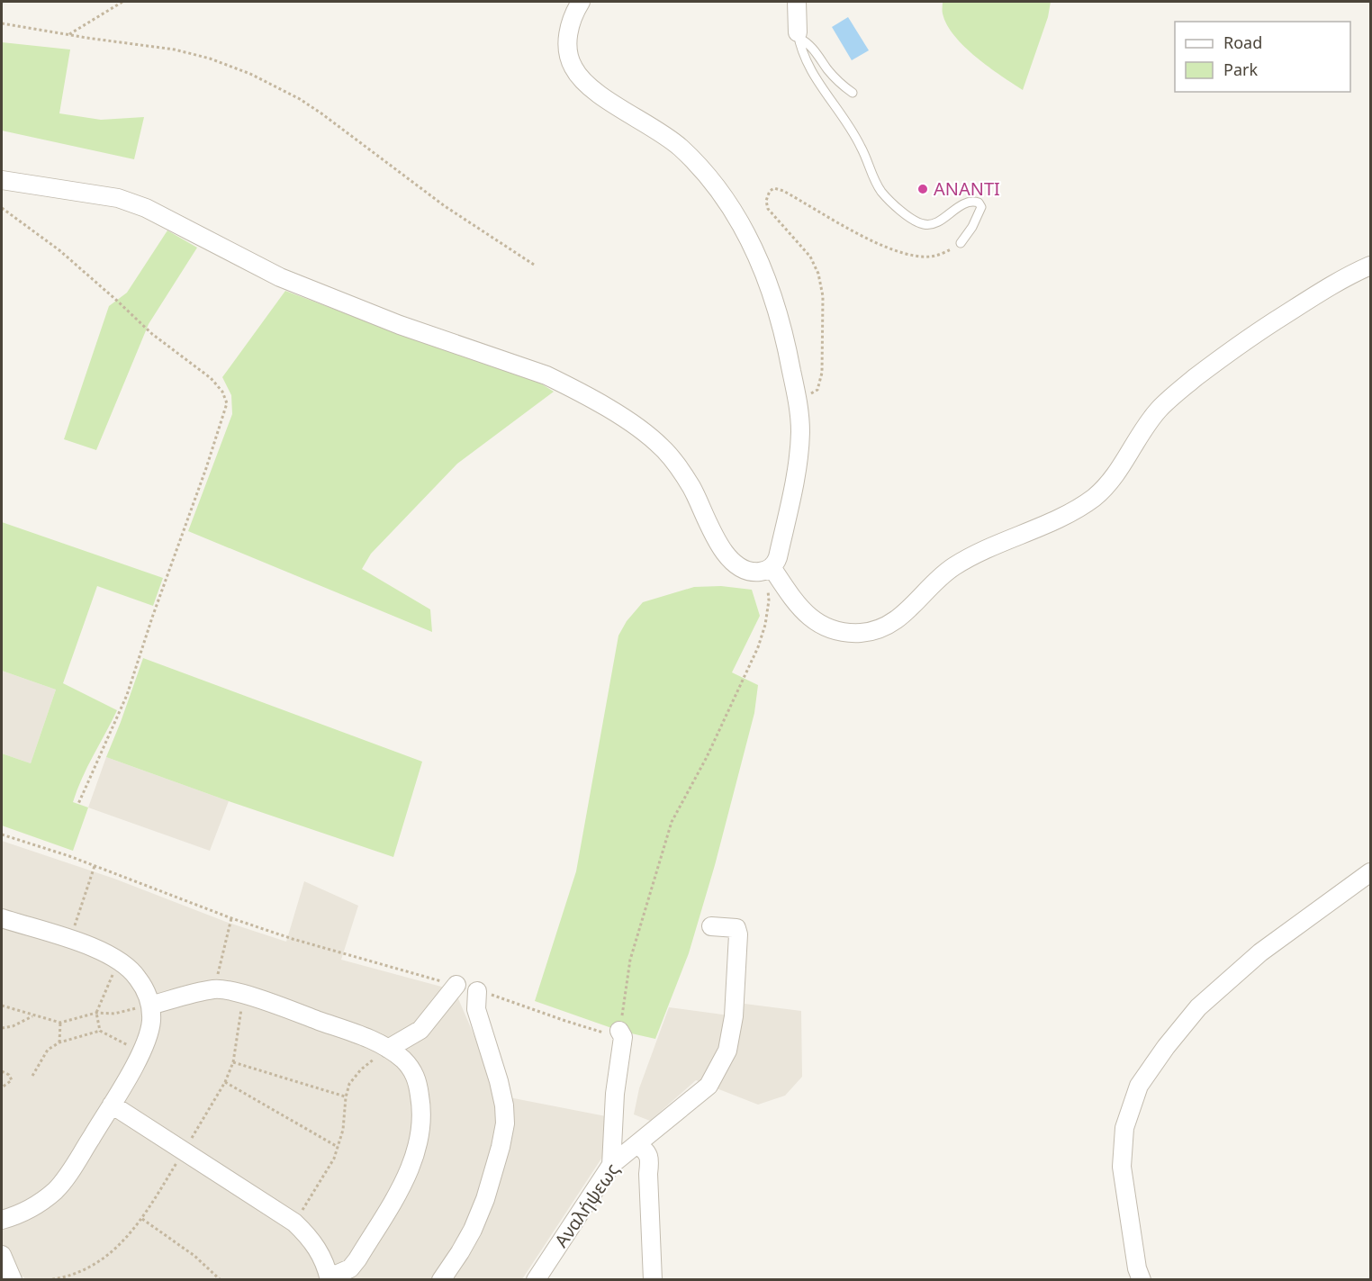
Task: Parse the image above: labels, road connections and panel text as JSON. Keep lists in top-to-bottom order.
{
  "streets": {
    "street": ["Αναλήψεως"]
  },
  "places": ["ΑΝΑΝΤΙ"],
  "legend": ["Road", "Park"]
}
